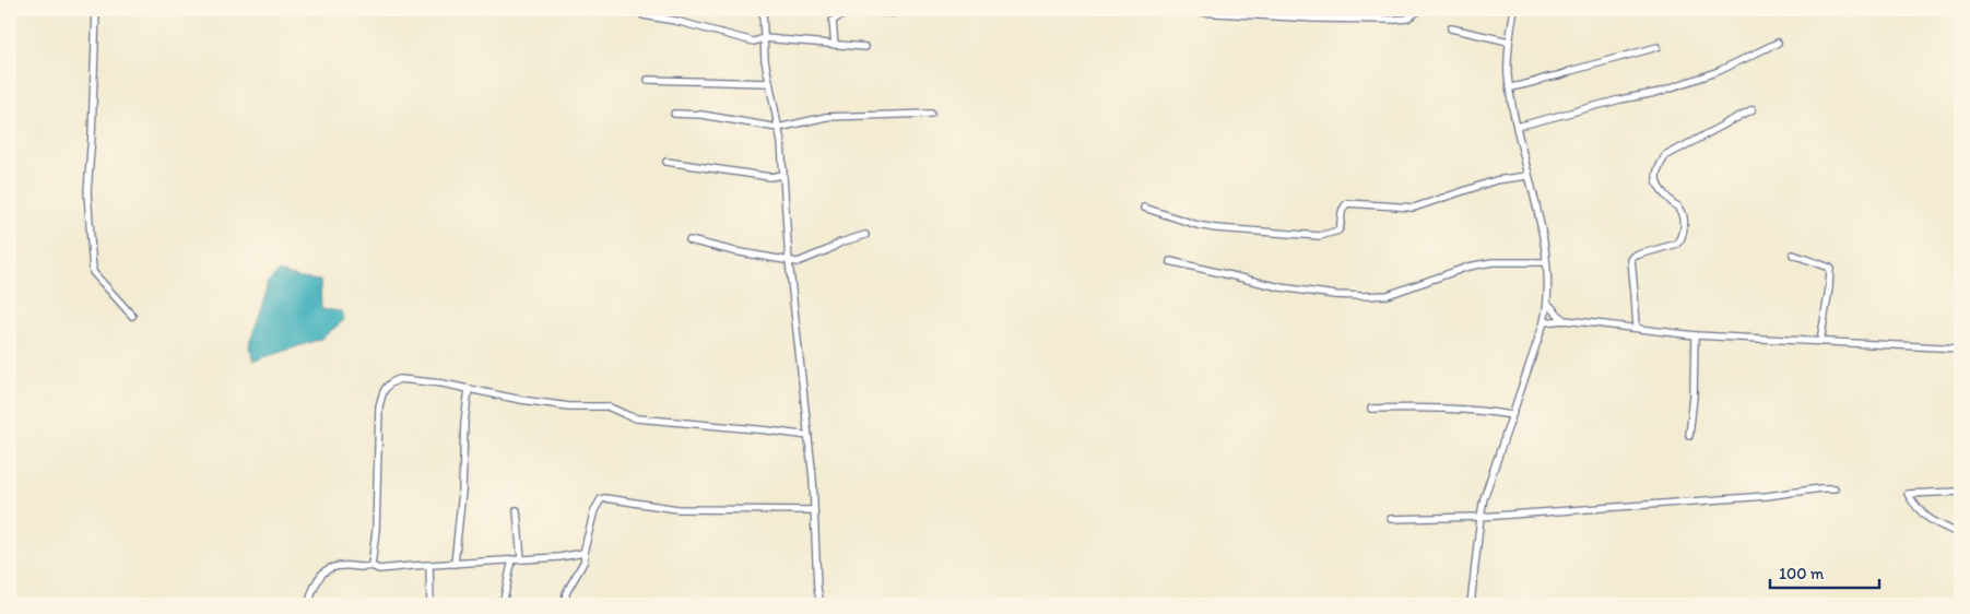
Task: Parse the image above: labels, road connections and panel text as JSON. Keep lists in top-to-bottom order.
{
  "scale_bar": "100 m"
}
